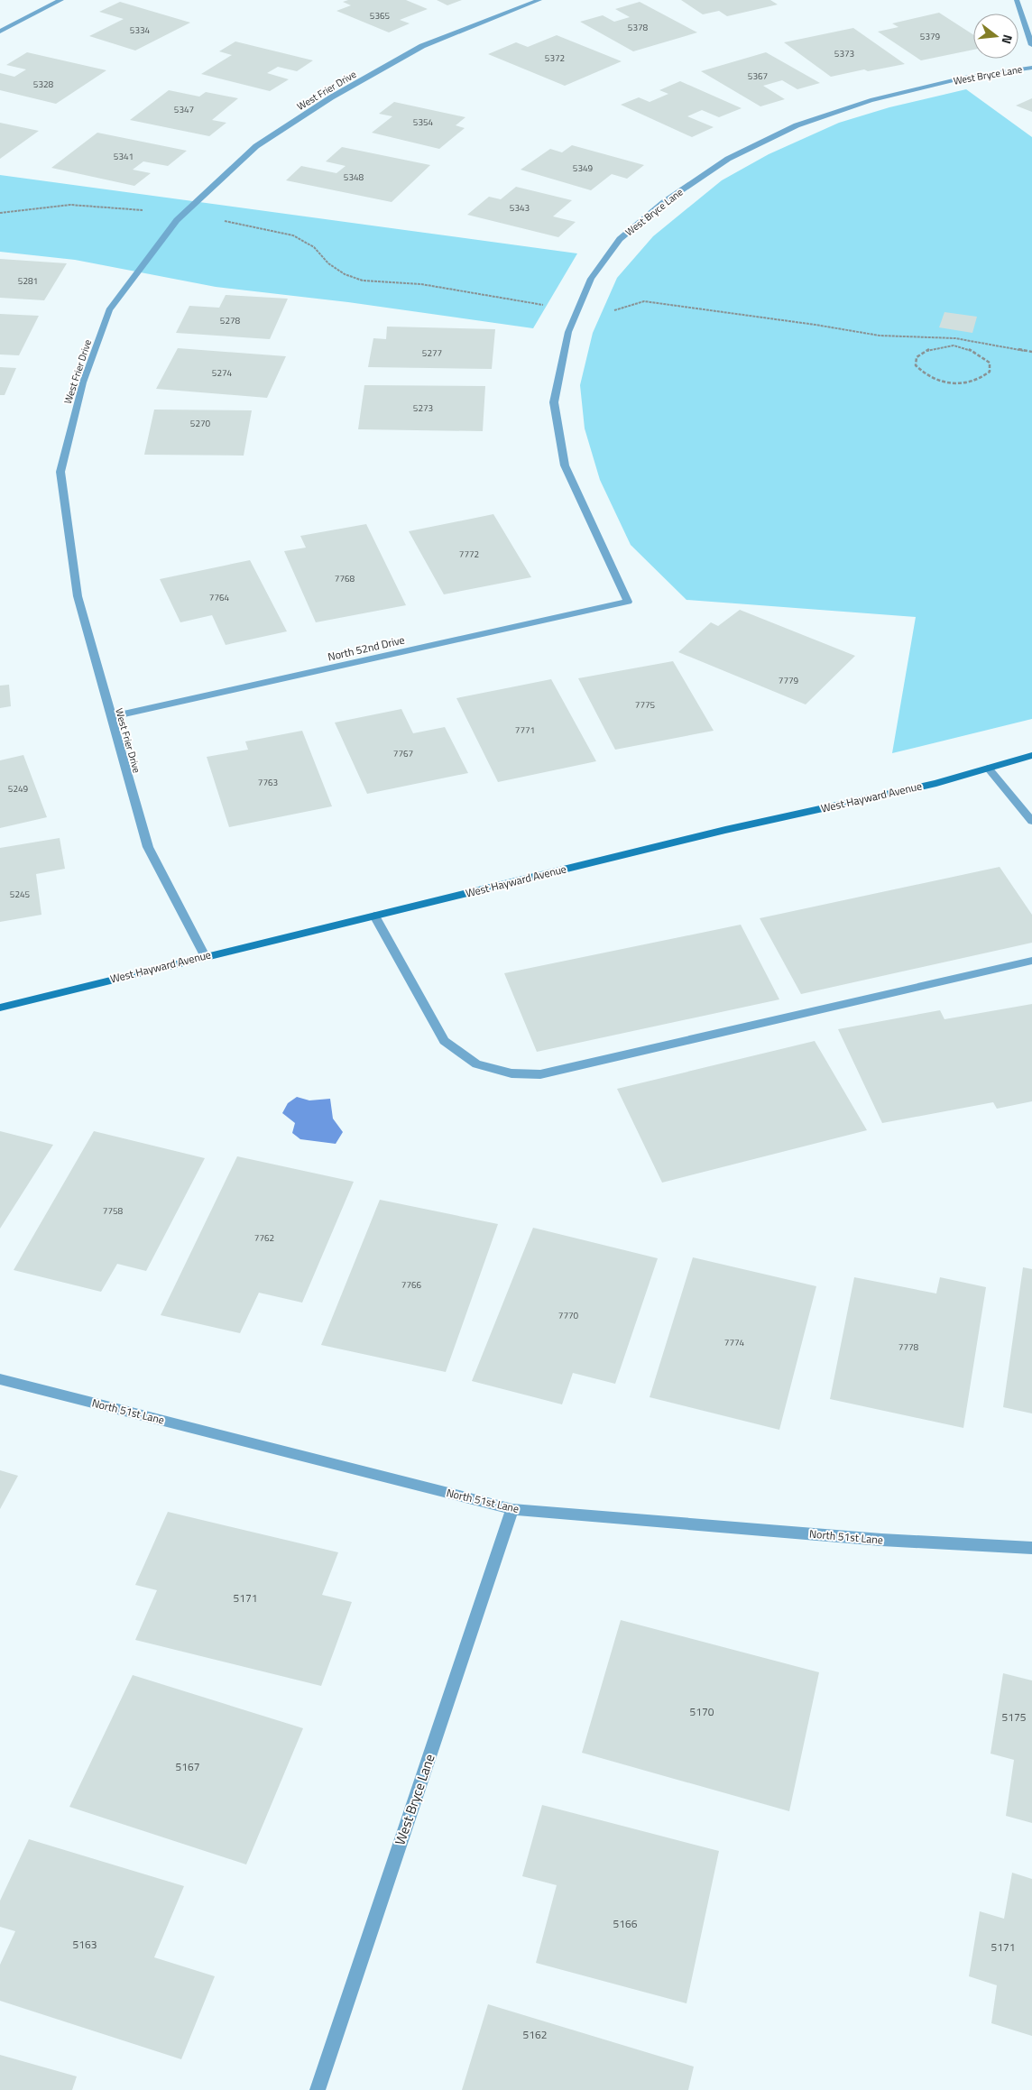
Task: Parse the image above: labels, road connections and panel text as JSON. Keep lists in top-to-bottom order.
{
  "streets": {
    "street": [
      "West Bryce Lane",
      "West Frier Drive",
      "North 52nd Drive",
      "West Hayward Avenue",
      "North 51st Lane"
    ]
  },
  "crossings": [
    ["West Bryce Lane", "North 52nd Drive"],
    ["West Bryce Lane", "North 51st Lane"],
    ["West Frier Drive", "North 52nd Drive"],
    ["West Frier Drive", "West Hayward Avenue"]
  ],
  "house_numbers": [
    "5365",
    "5378",
    "5334",
    "5379",
    "5373",
    "5372",
    "5367",
    "5328",
    "5347",
    "5354",
    "5341",
    "5349",
    "5348",
    "5343",
    "5281",
    "5278",
    "5277",
    "5274",
    "5273",
    "5270",
    "7772",
    "7768",
    "7764",
    "7779",
    "7775",
    "7771",
    "7767",
    "7763",
    "5249",
    "5245",
    "7758",
    "7762",
    "7766",
    "7770",
    "7774",
    "7778",
    "5171",
    "5170",
    "5175",
    "5167",
    "5166",
    "5163",
    "5171",
    "5162"
  ],
  "north": "right"
}
